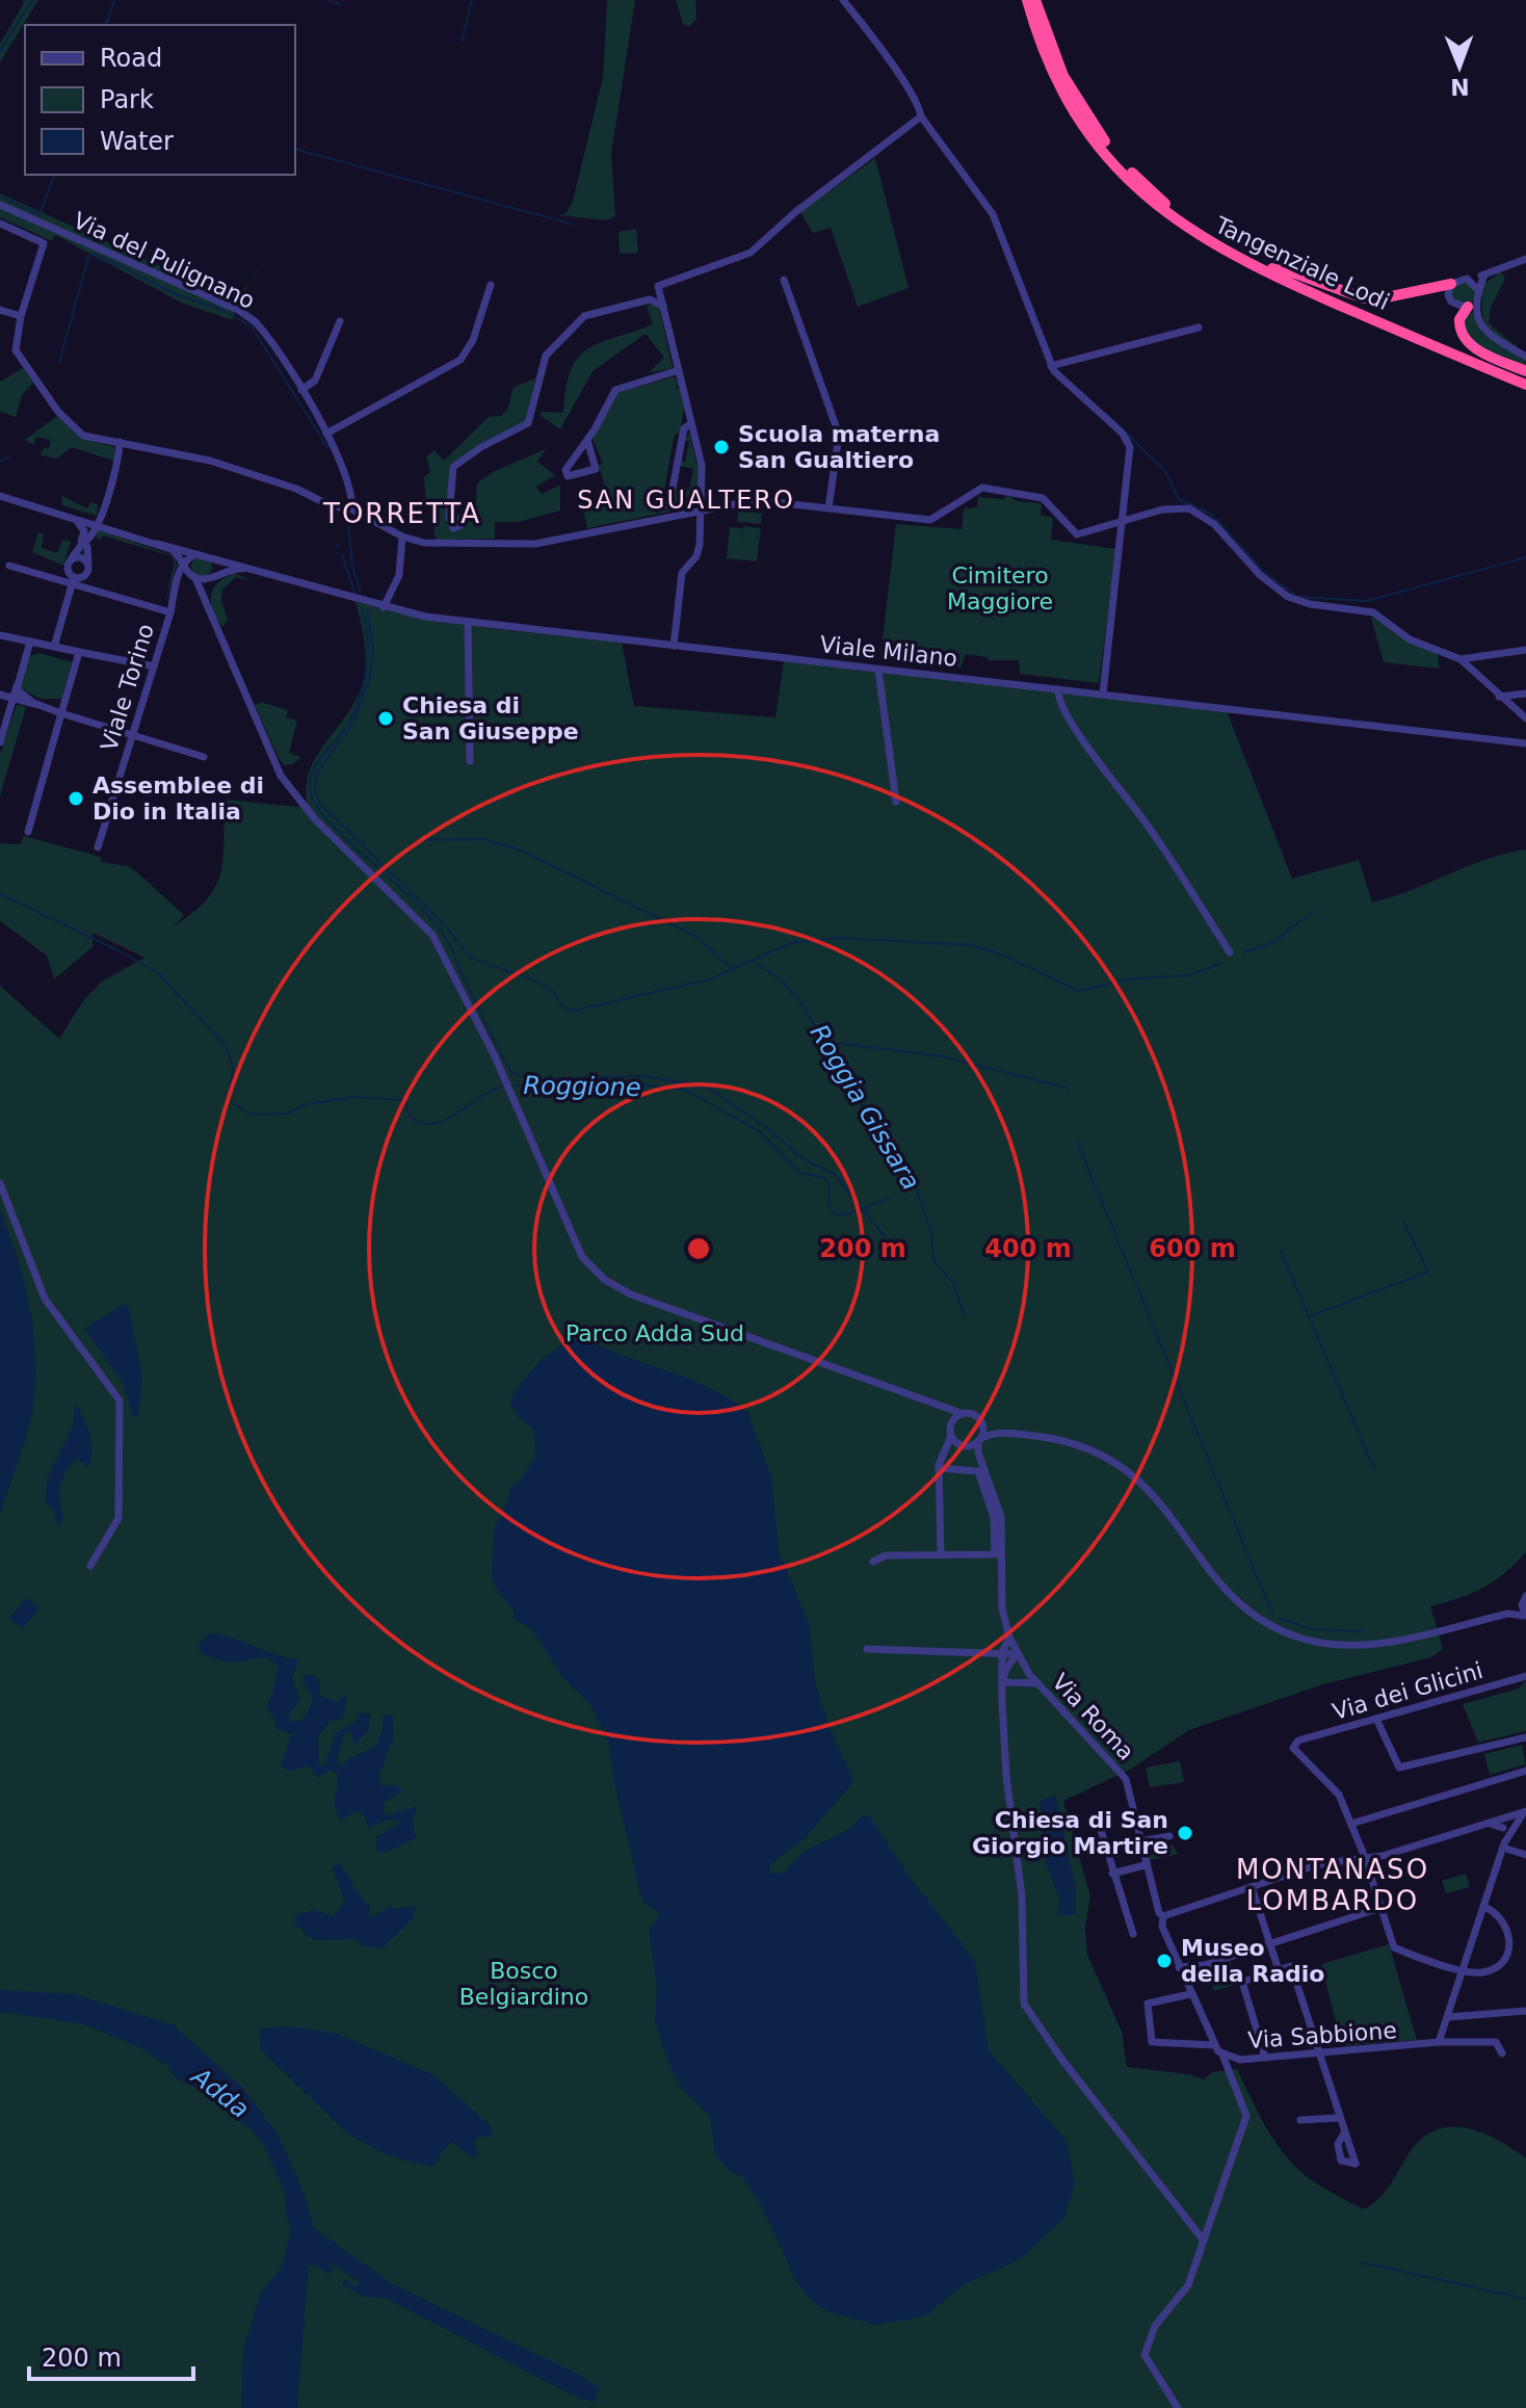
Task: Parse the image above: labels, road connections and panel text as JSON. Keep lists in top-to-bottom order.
{
  "streets": {
    "highway": ["Tangenziale Lodi"],
    "street": [
      "Via del Pulignano",
      "Viale Milano",
      "Viale Torino",
      "Via dei Glicini",
      "Via Roma",
      "Via Sabbione"
    ]
  },
  "crossings": [
    ["Viale Milano", "Viale Torino"],
    ["Via Roma", "Via Sabbione"]
  ],
  "districts": ["SAN GUALTERO", "TORRETTA", "MONTANASO LOMBARDO"],
  "water": ["Roggione", "Roggia Gissara", "Adda"],
  "parks": ["Cimitero Maggiore", "Parco Adda Sud", "Bosco Belgiardino"],
  "places": [
    "Scuola materna San Gualtiero",
    "Chiesa di San Giuseppe",
    "Assemblee di Dio in Italia",
    "Chiesa di San Giorgio Martire",
    "Museo della Radio"
  ],
  "legend": ["Road", "Park", "Water"],
  "scale_bar": "200 m",
  "north": "bottom",
  "rings": ["200 m", "400 m", "600 m"]
}
